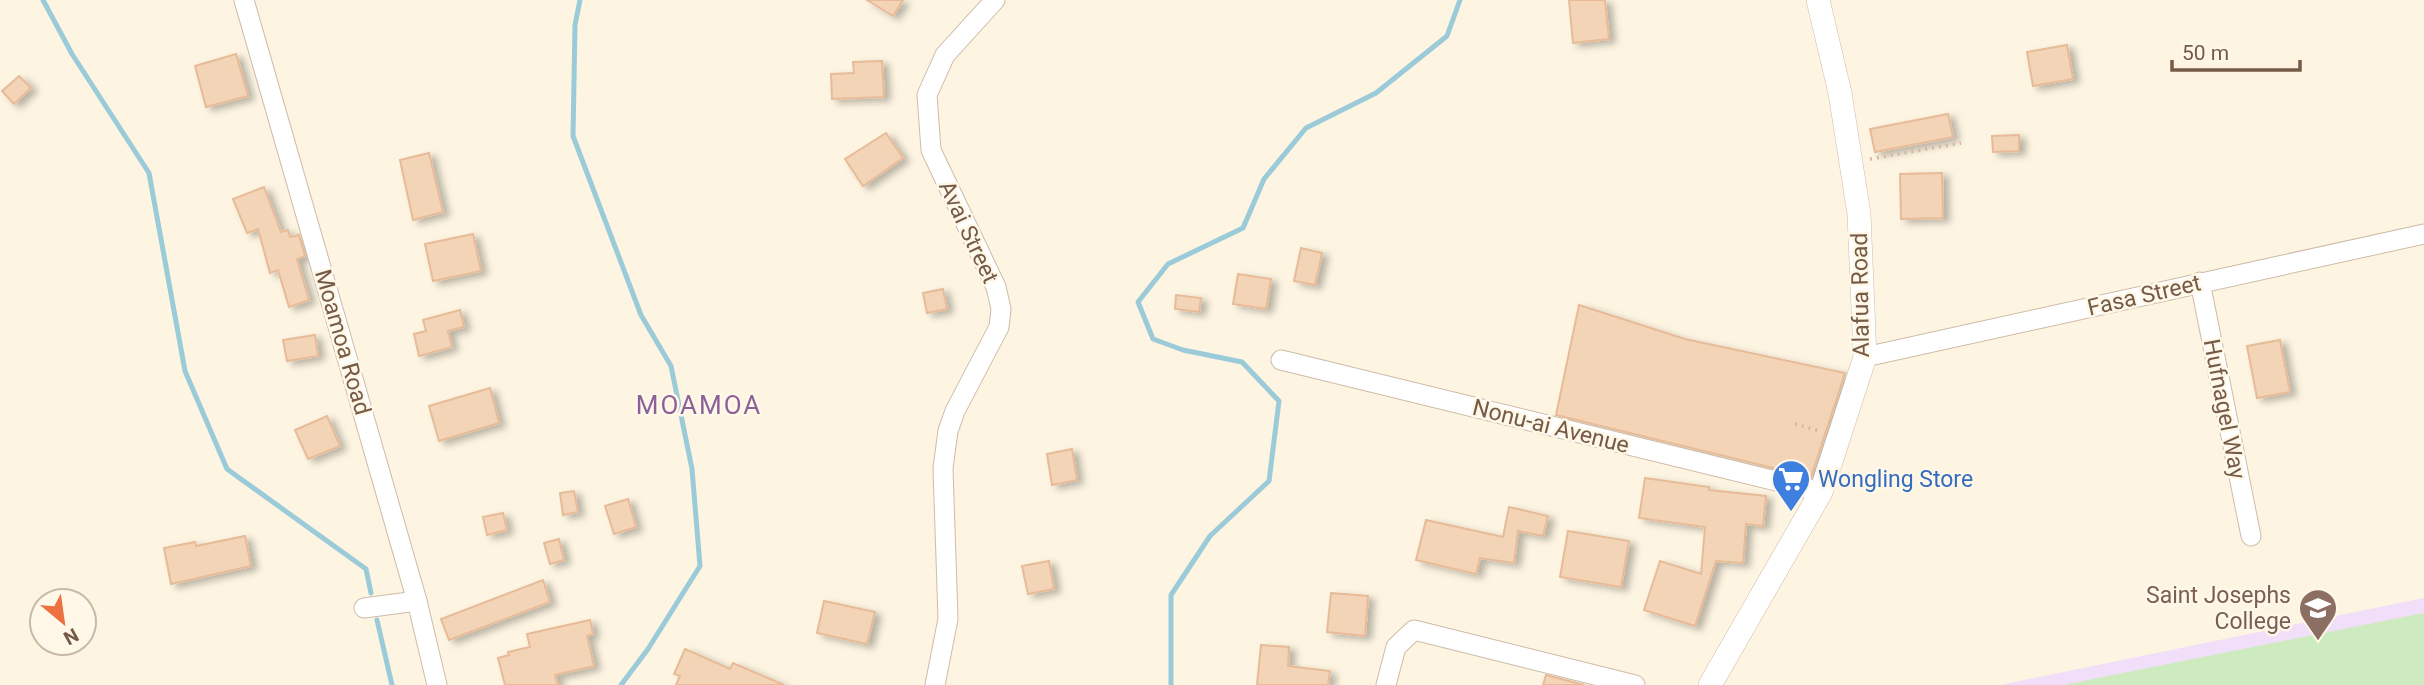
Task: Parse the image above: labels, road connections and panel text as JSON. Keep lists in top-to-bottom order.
{
  "streets": {
    "street": [
      "Avai Street",
      "Alafua Road",
      "Fasa Street",
      "Moamoa Road",
      "Hufnagel Way",
      "Nonu-ai Avenue"
    ]
  },
  "crossings": [
    ["Alafua Road", "Fasa Street"],
    ["Alafua Road", "Nonu-ai Avenue"],
    ["Fasa Street", "Hufnagel Way"]
  ],
  "districts": ["MOAMOA"],
  "places": {
    "supermarket": ["Wongling Store"],
    "school or university": ["Saint Josephs College"]
  },
  "scale_bar": "50 m",
  "north": "bottom right"
}
